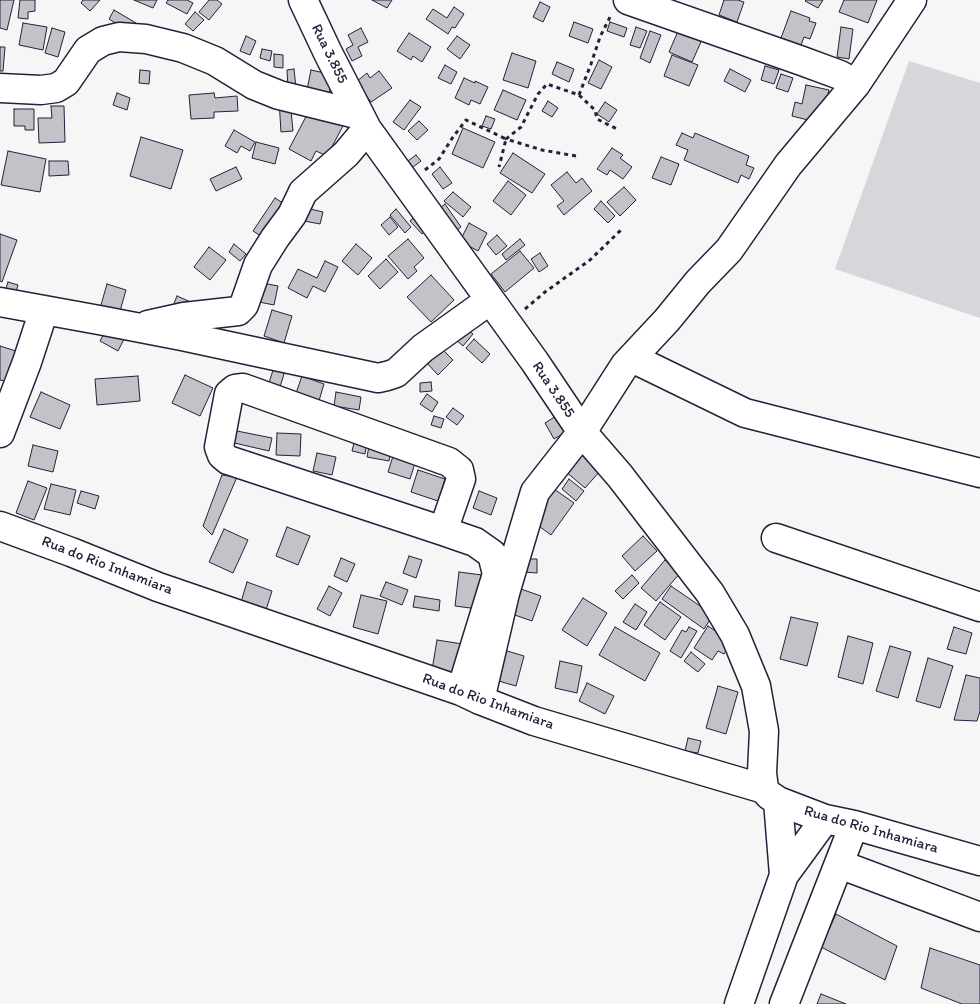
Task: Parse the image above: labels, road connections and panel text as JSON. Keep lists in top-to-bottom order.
{
  "streets": {
    "street": ["Rua 3.855", "Rua do Rio Inhamiara"]
  },
  "crossings": [
    ["Rua 3.855", "Rua do Rio Inhamiara"]
  ]
}
